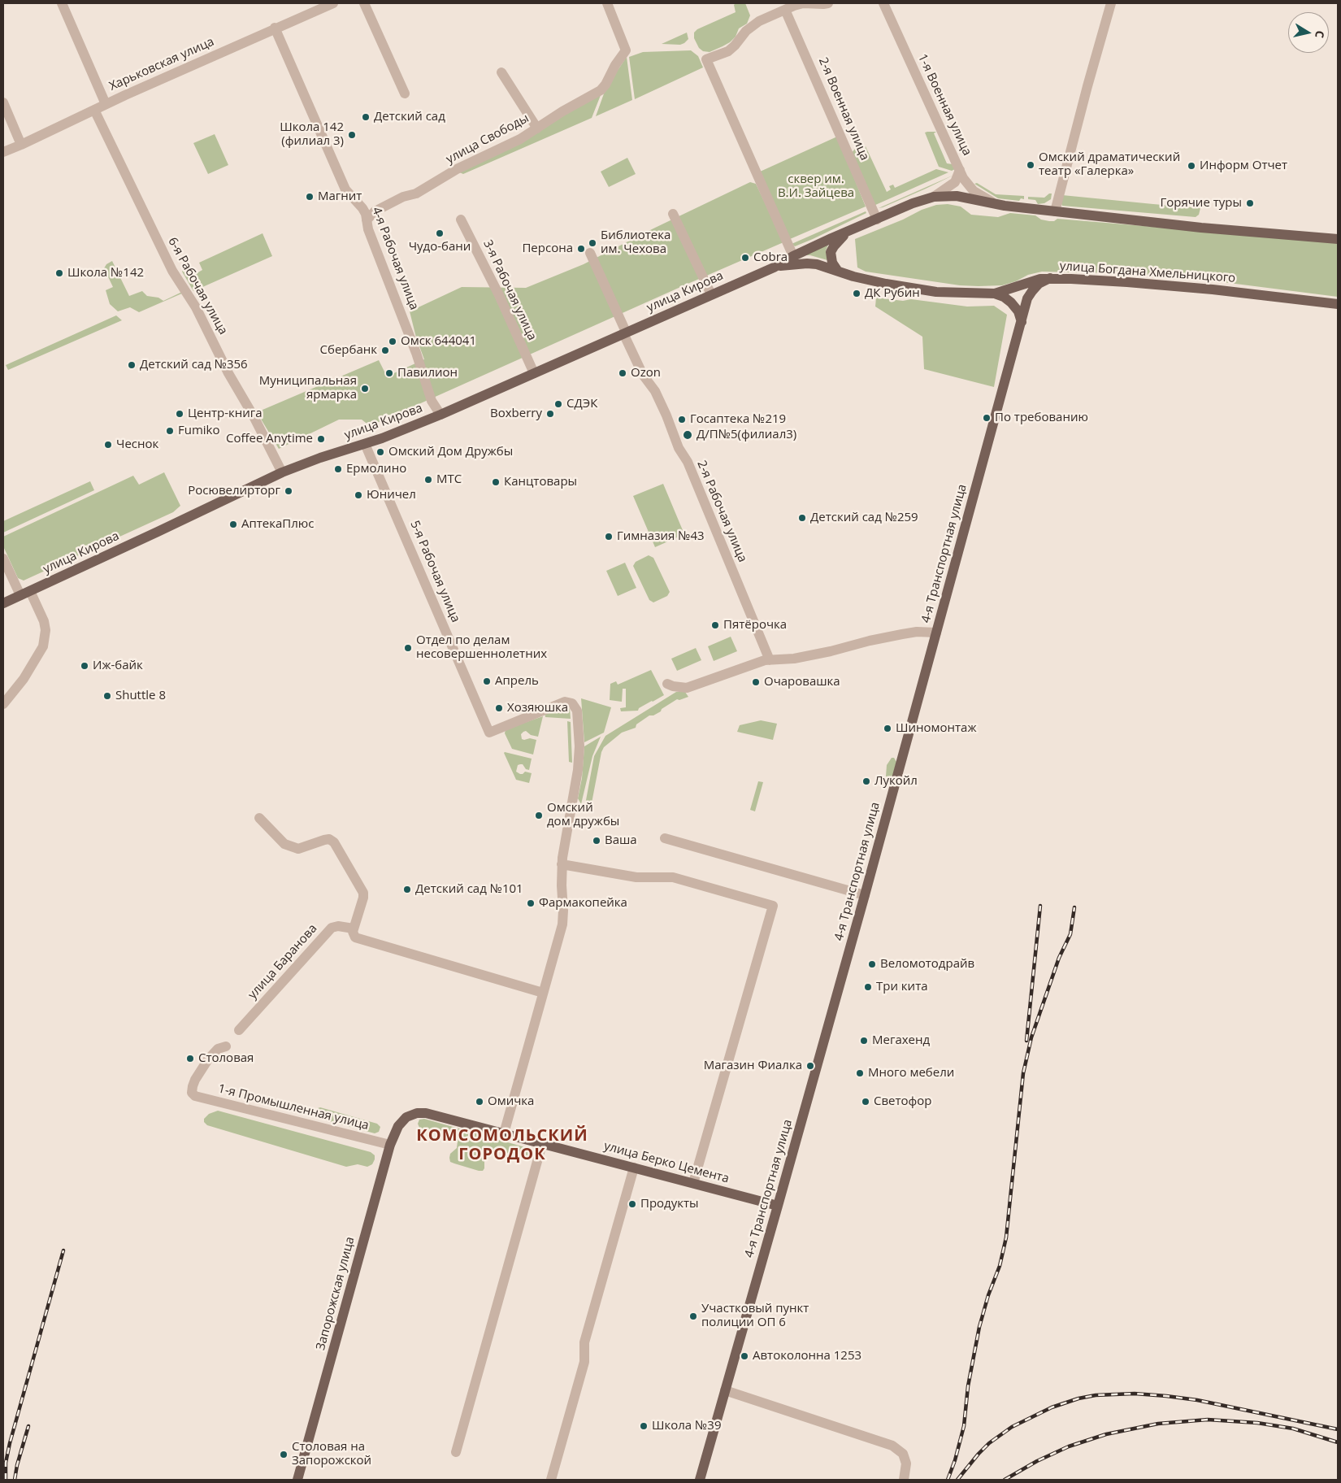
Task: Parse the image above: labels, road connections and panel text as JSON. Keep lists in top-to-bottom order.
{
  "streets": {
    "main road": [
      "улица Богдана Хмельницкого",
      "улица Кирова",
      "4-я Транспортная улица",
      "улица Берко Цемента",
      "Запорожская улица"
    ],
    "street": [
      "Харьковская улица",
      "1-я Военная улица",
      "2-я Военная улица",
      "улица Свободы",
      "4-я Рабочая улица",
      "6-я Рабочая улица",
      "3-я Рабочая улица",
      "2-я Рабочая улица",
      "5-я Рабочая улица",
      "улица Баранова",
      "1-я Промышленная улица"
    ]
  },
  "crossings": [
    ["Харьковская улица", "4-я Рабочая улица"],
    ["Харьковская улица", "6-я Рабочая улица"],
    ["улица Свободы", "4-я Рабочая улица"],
    ["4-я Рабочая улица", "улица Кирова"],
    ["улица Богдана Хмельницкого", "улица Кирова"],
    ["улица Богдана Хмельницкого", "4-я Транспортная улица"],
    ["6-я Рабочая улица", "улица Кирова"],
    ["3-я Рабочая улица", "улица Кирова"],
    ["улица Кирова", "2-я Рабочая улица"],
    ["улица Кирова", "5-я Рабочая улица"],
    ["4-я Транспортная улица", "улица Берко Цемента"],
    ["1-я Промышленная улица", "Запорожская улица"],
    ["улица Берко Цемента", "Запорожская улица"]
  ],
  "districts": ["КОМСОМОЛЬСКИЙ ГОРОДОК"],
  "parks": ["сквер им. В.И. Зайцева"],
  "places": [
    "Детский сад",
    "Школа 142 (филиал 3)",
    "Омский драматический театр «Галерка»",
    "Информ Отчет",
    "Магнит",
    "Горячие туры",
    "Чудо-бани",
    "Библиотека им. Чехова",
    "Персона",
    "Cobra",
    "Школа №142",
    "ДК Рубин",
    "Омск 644041",
    "Сбербанк",
    "Детский сад №356",
    "Павилион",
    "Ozon",
    "Муниципальная ярмарка",
    "СДЭК",
    "Центр-книга",
    "Boxberry",
    "По требованию",
    "Госаптека №219",
    "Fumiko",
    "Д/П№5(филиал3)",
    "Coffee Anytime",
    "Чеснок",
    "Омский Дом Дружбы",
    "Ермолино",
    "МТС",
    "Канцтовары",
    "Росювелирторг",
    "Юничел",
    "Детский сад №259",
    "АптекаПлюс",
    "Гимназия №43",
    "Пятёрочка",
    "Отдел по делам несовершеннолетних",
    "Иж-байк",
    "Апрель",
    "Очаровашка",
    "Shuttle 8",
    "Хозяюшка",
    "Шиномонтаж",
    "Лукойл",
    "Омский дом дружбы",
    "Ваша",
    "Детский сад №101",
    "Фармакопейка",
    "Веломотодрайв",
    "Три кита",
    "Мегахенд",
    "Столовая",
    "Магазин Фиалка",
    "Много мебели",
    "Омичка",
    "Светофор",
    "Продукты",
    "Участковый пункт полиции ОП 6",
    "Автоколонна 1253",
    "Школа №39",
    "Столовая на Запорожской"
  ],
  "north": "right"
}
